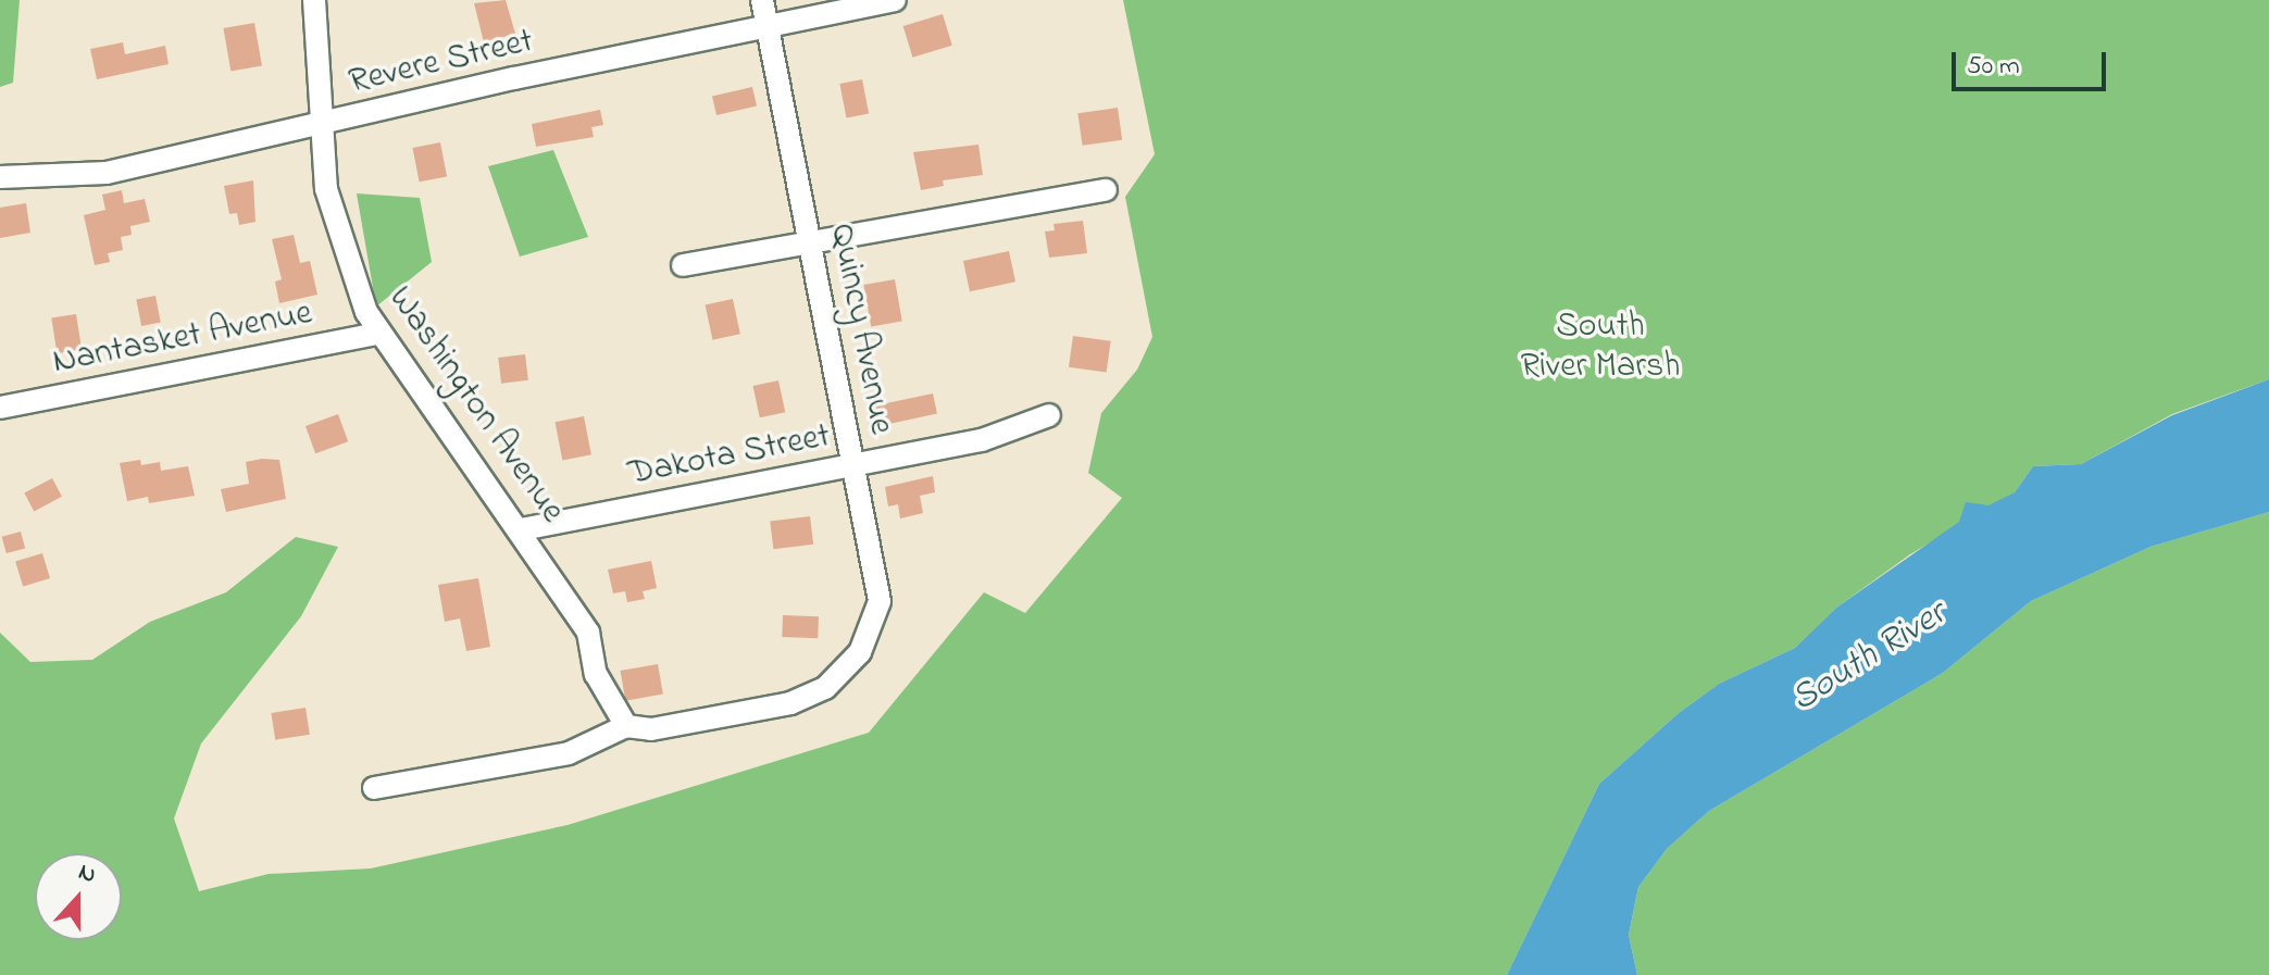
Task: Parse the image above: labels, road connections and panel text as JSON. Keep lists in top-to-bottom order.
{
  "streets": {
    "street": [
      "Revere Street",
      "Quincy Avenue",
      "Nantasket Avenue",
      "Washington Avenue",
      "Dakota Street"
    ]
  },
  "crossings": [
    ["Revere Street", "Quincy Avenue"],
    ["Revere Street", "Washington Avenue"],
    ["Quincy Avenue", "Washington Avenue"],
    ["Quincy Avenue", "Dakota Street"],
    ["Nantasket Avenue", "Washington Avenue"],
    ["Washington Avenue", "Dakota Street"]
  ],
  "water": ["South River"],
  "parks": ["South River Marsh"],
  "scale_bar": "50 m",
  "north": "top"
}
